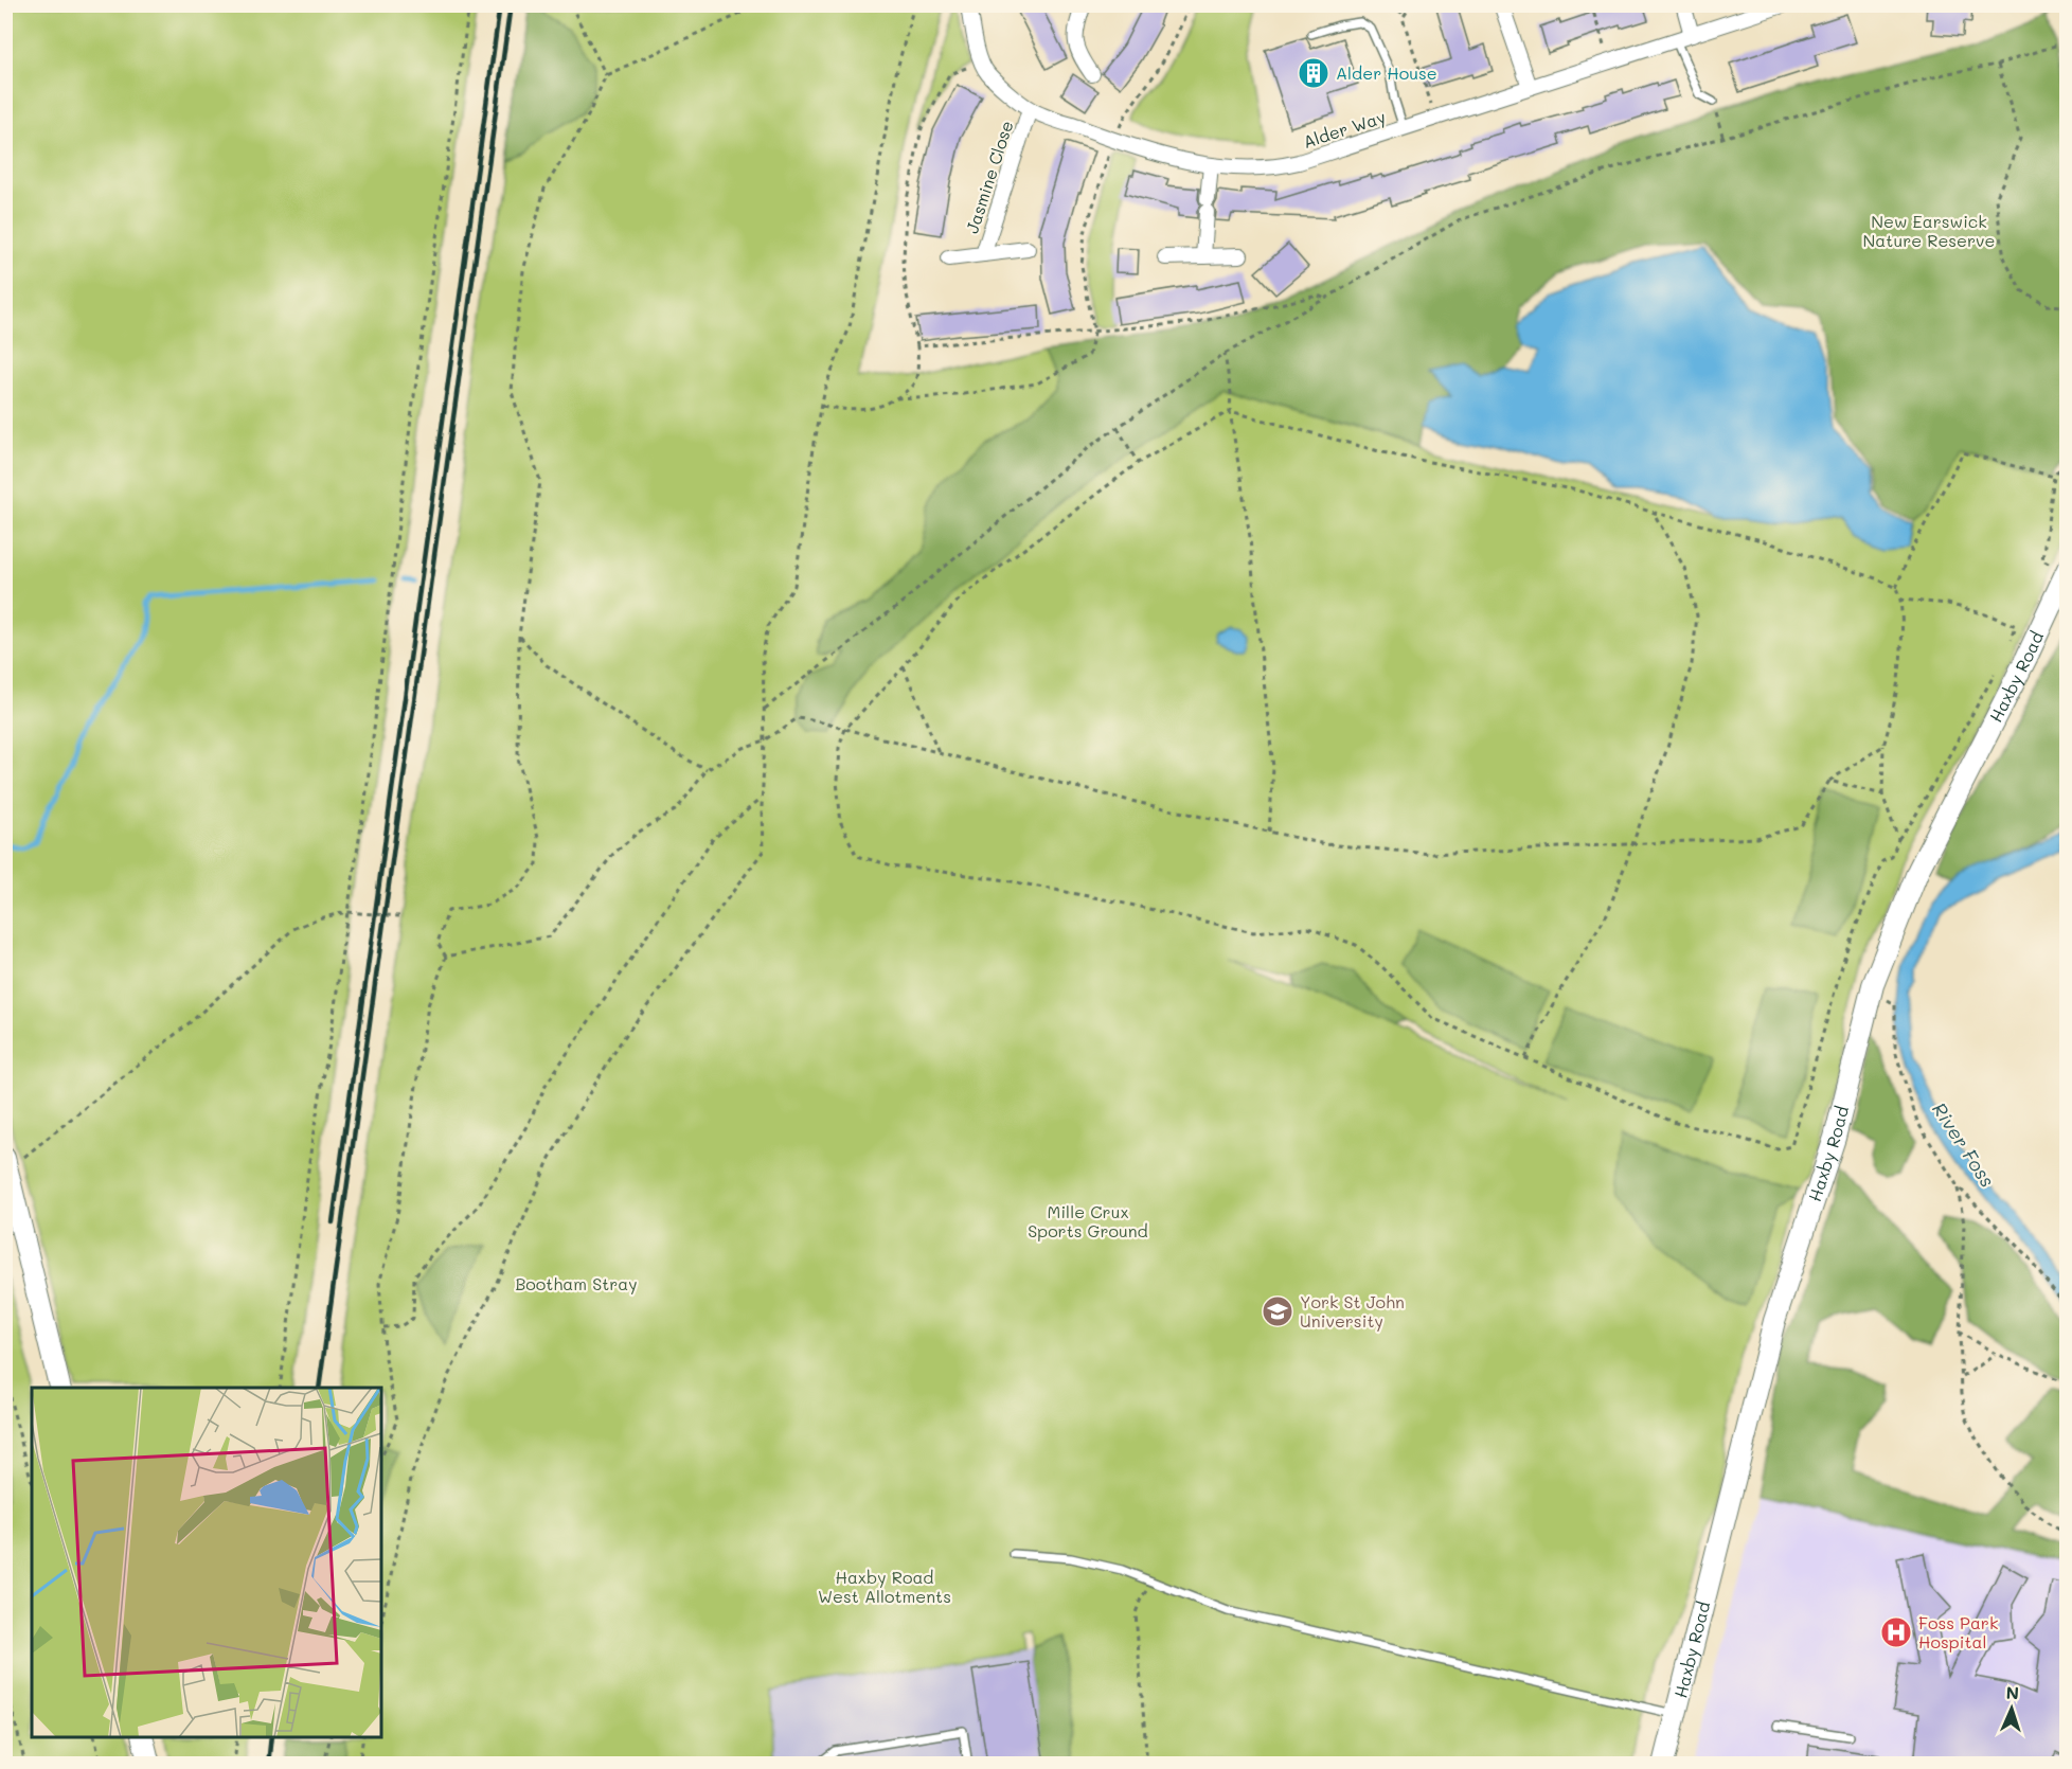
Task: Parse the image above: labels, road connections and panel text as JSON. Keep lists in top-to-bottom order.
{
  "streets": {
    "street": ["Alder Way", "Jasmine Close", "Haxby Road"]
  },
  "crossings": [
    ["Alder Way", "Jasmine Close"]
  ],
  "water": ["River Foss"],
  "parks": [
    "New Earswick Nature Reserve",
    "Mille Crux Sports Ground",
    "Bootham Stray",
    "Haxby Road West Allotments"
  ],
  "places": {
    "building": ["Alder House"],
    "school or university": ["York St John University"],
    "hospital": ["Foss Park Hospital"]
  },
  "north": "top"
}
